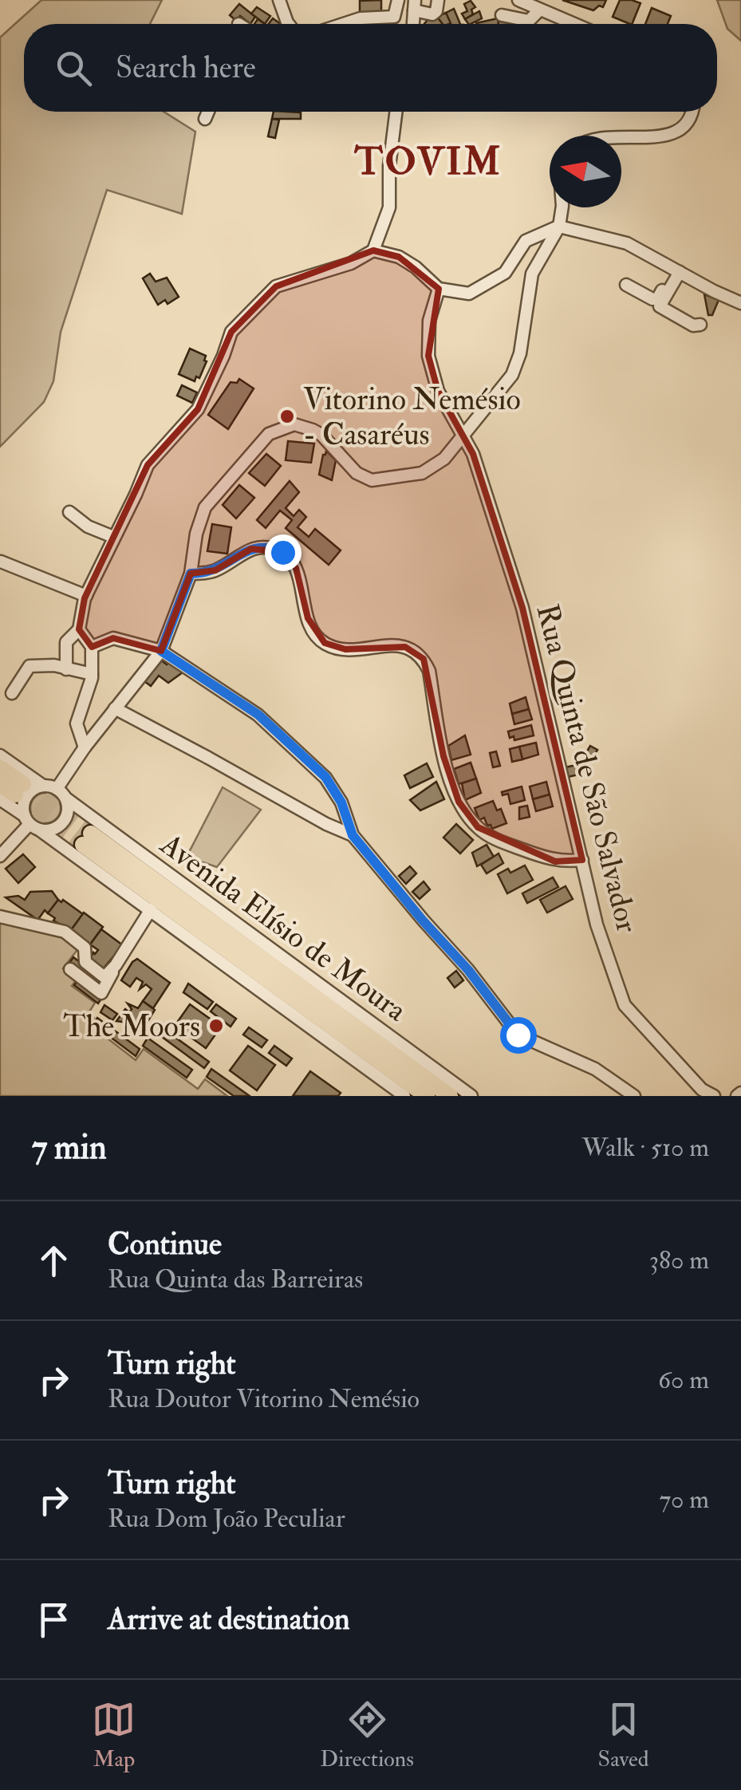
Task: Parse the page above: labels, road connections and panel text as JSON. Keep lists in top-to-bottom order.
{
  "streets": {
    "street": ["Rua Quinta de São Salvador", "Avenida Elísio de Moura"]
  },
  "districts": ["TOVIM"],
  "places": ["Vitorino Nemésio - Casaréus", "The Moors"],
  "north": "left",
  "page": {
    "search": "Search here",
    "heading": ["7 min", "Walk · 510 m"],
    "list": [
      ["Continue", "Rua Quinta das Barreiras", "380 m"],
      ["Turn right", "Rua Doutor Vitorino Nemésio", "60 m"],
      ["Turn right", "Rua Dom João Peculiar", "70 m"],
      "Arrive at destination"
    ],
    "nav": ["Map", "Directions", "Saved"]
  }
}
